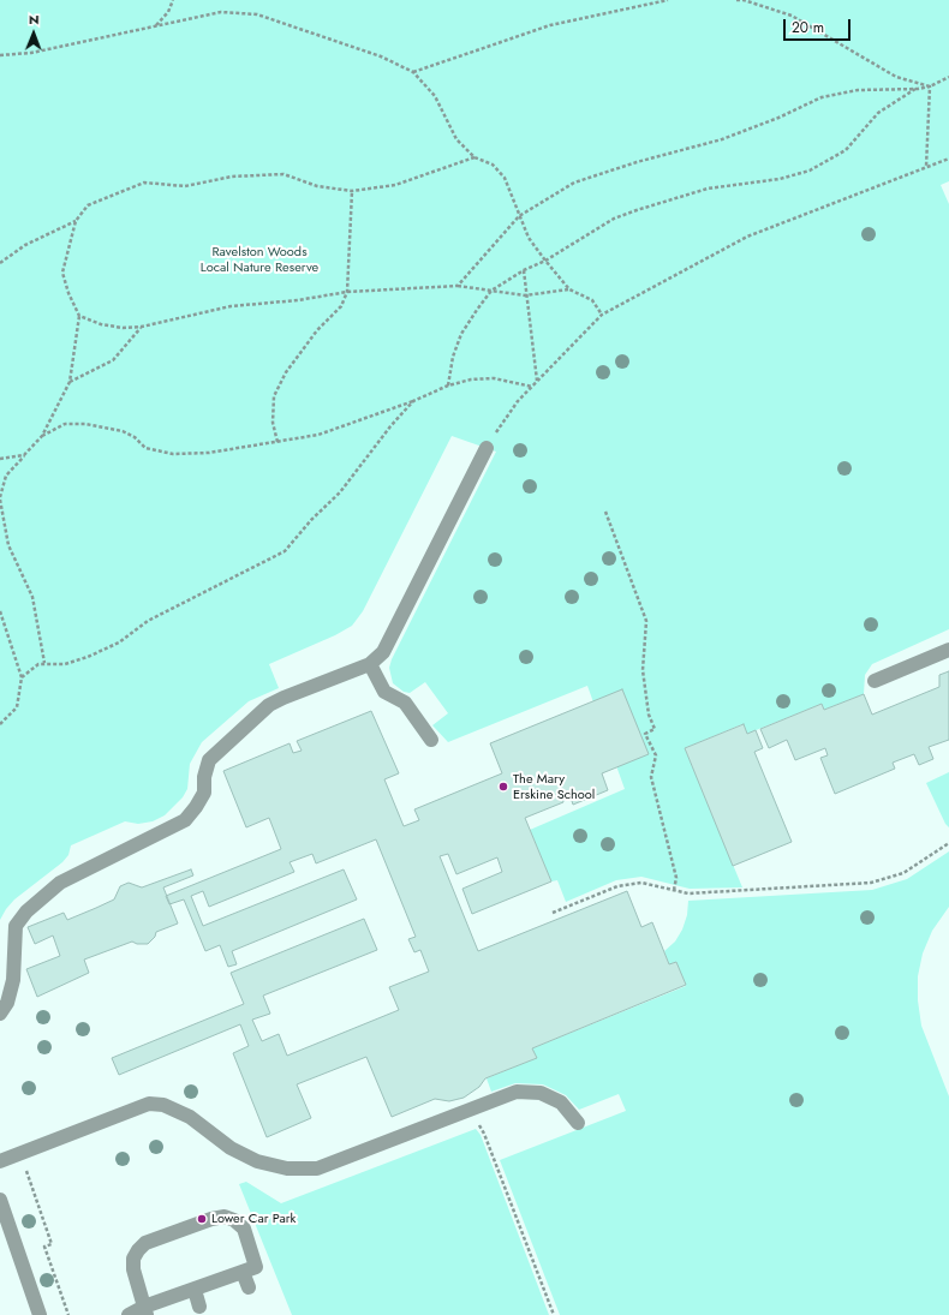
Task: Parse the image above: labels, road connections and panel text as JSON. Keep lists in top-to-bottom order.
{
  "parks": ["Ravelston Woods Local Nature Reserve"],
  "places": ["The Mary Erskine School", "Lower Car Park"],
  "scale_bar": "20 m",
  "north": "top"
}
